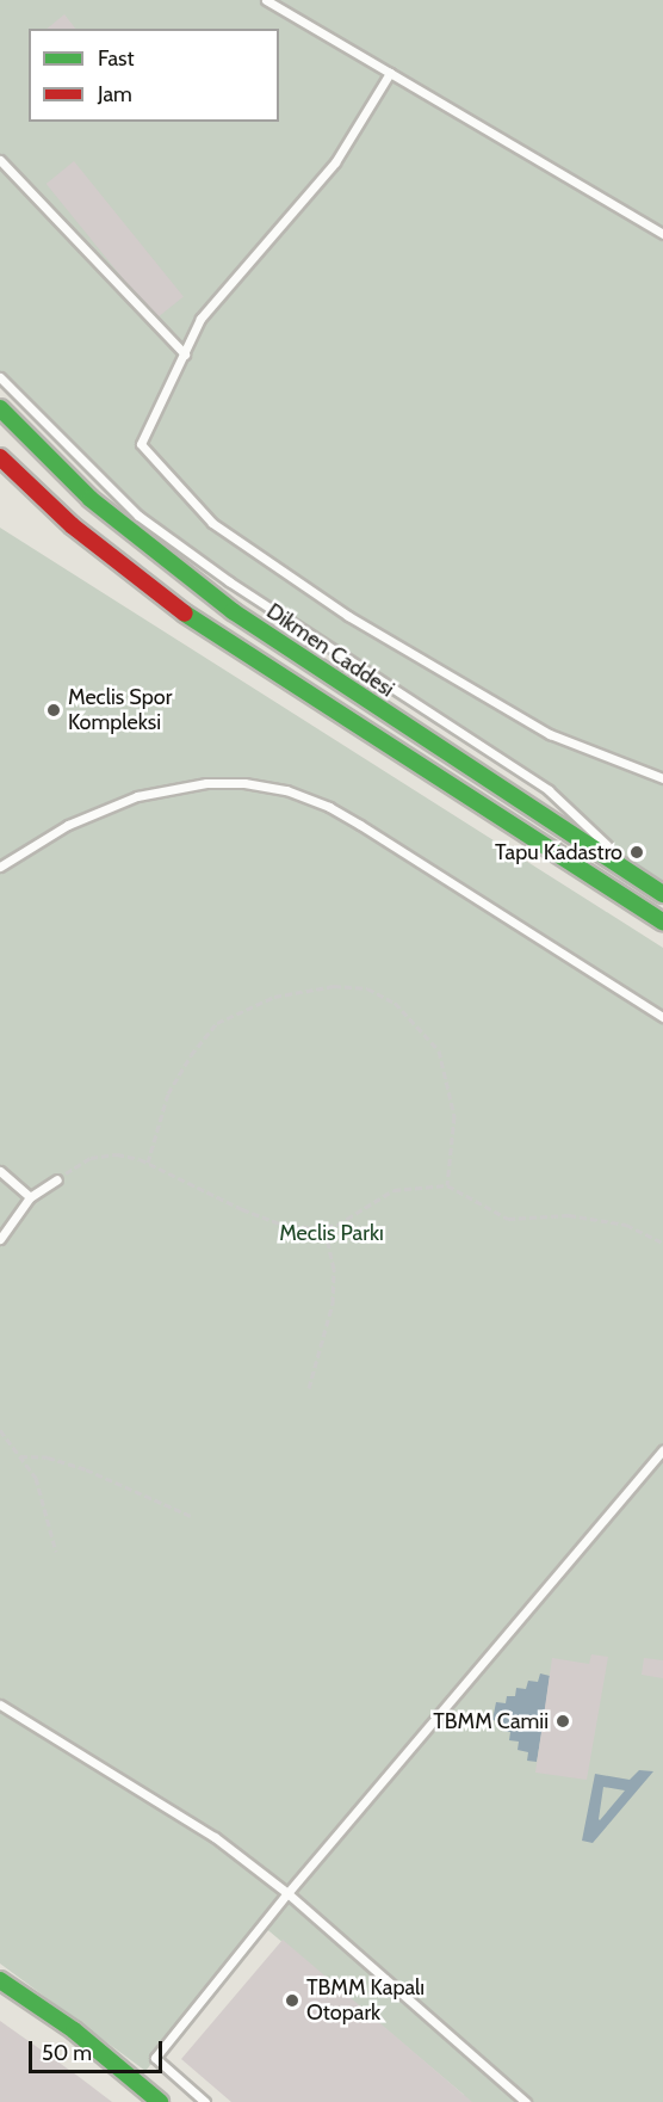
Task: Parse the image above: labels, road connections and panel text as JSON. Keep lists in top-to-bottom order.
{
  "streets": {
    "main road": ["Dikmen Caddesi"]
  },
  "parks": ["Meclis Parkı"],
  "places": [
    "Meclis Spor Kompleksi",
    "Tapu Kadastro",
    "TBMM Camii",
    "TBMM Kapalı Otopark"
  ],
  "legend": ["Fast", "Jam"],
  "scale_bar": "50 m"
}
